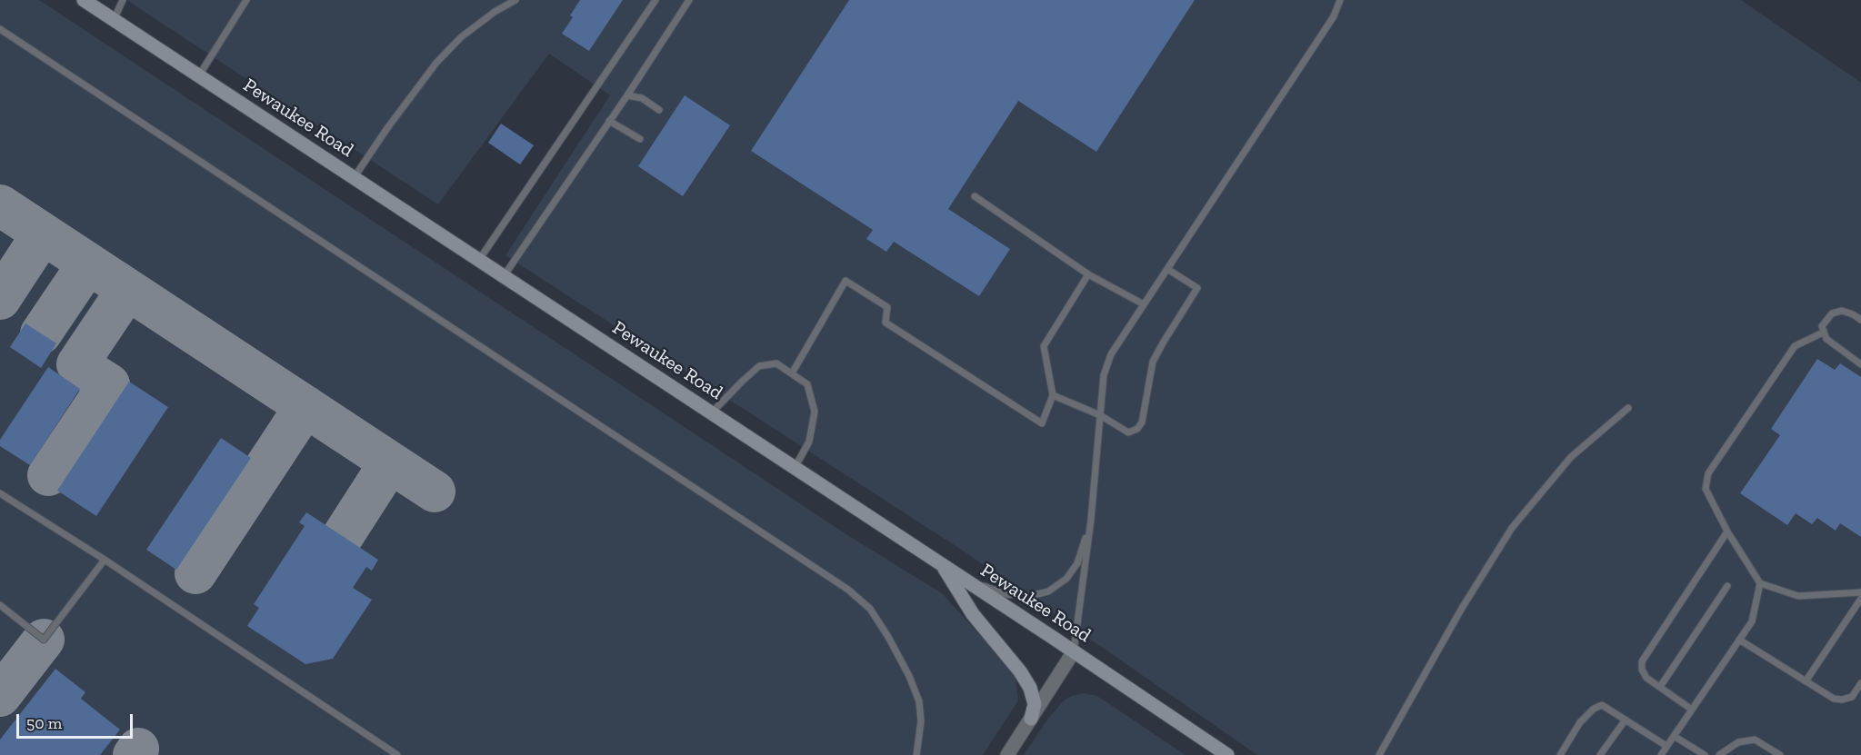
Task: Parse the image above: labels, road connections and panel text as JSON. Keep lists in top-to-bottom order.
{
  "streets": {
    "main road": ["Pewaukee Road"]
  },
  "scale_bar": "50 m"
}
